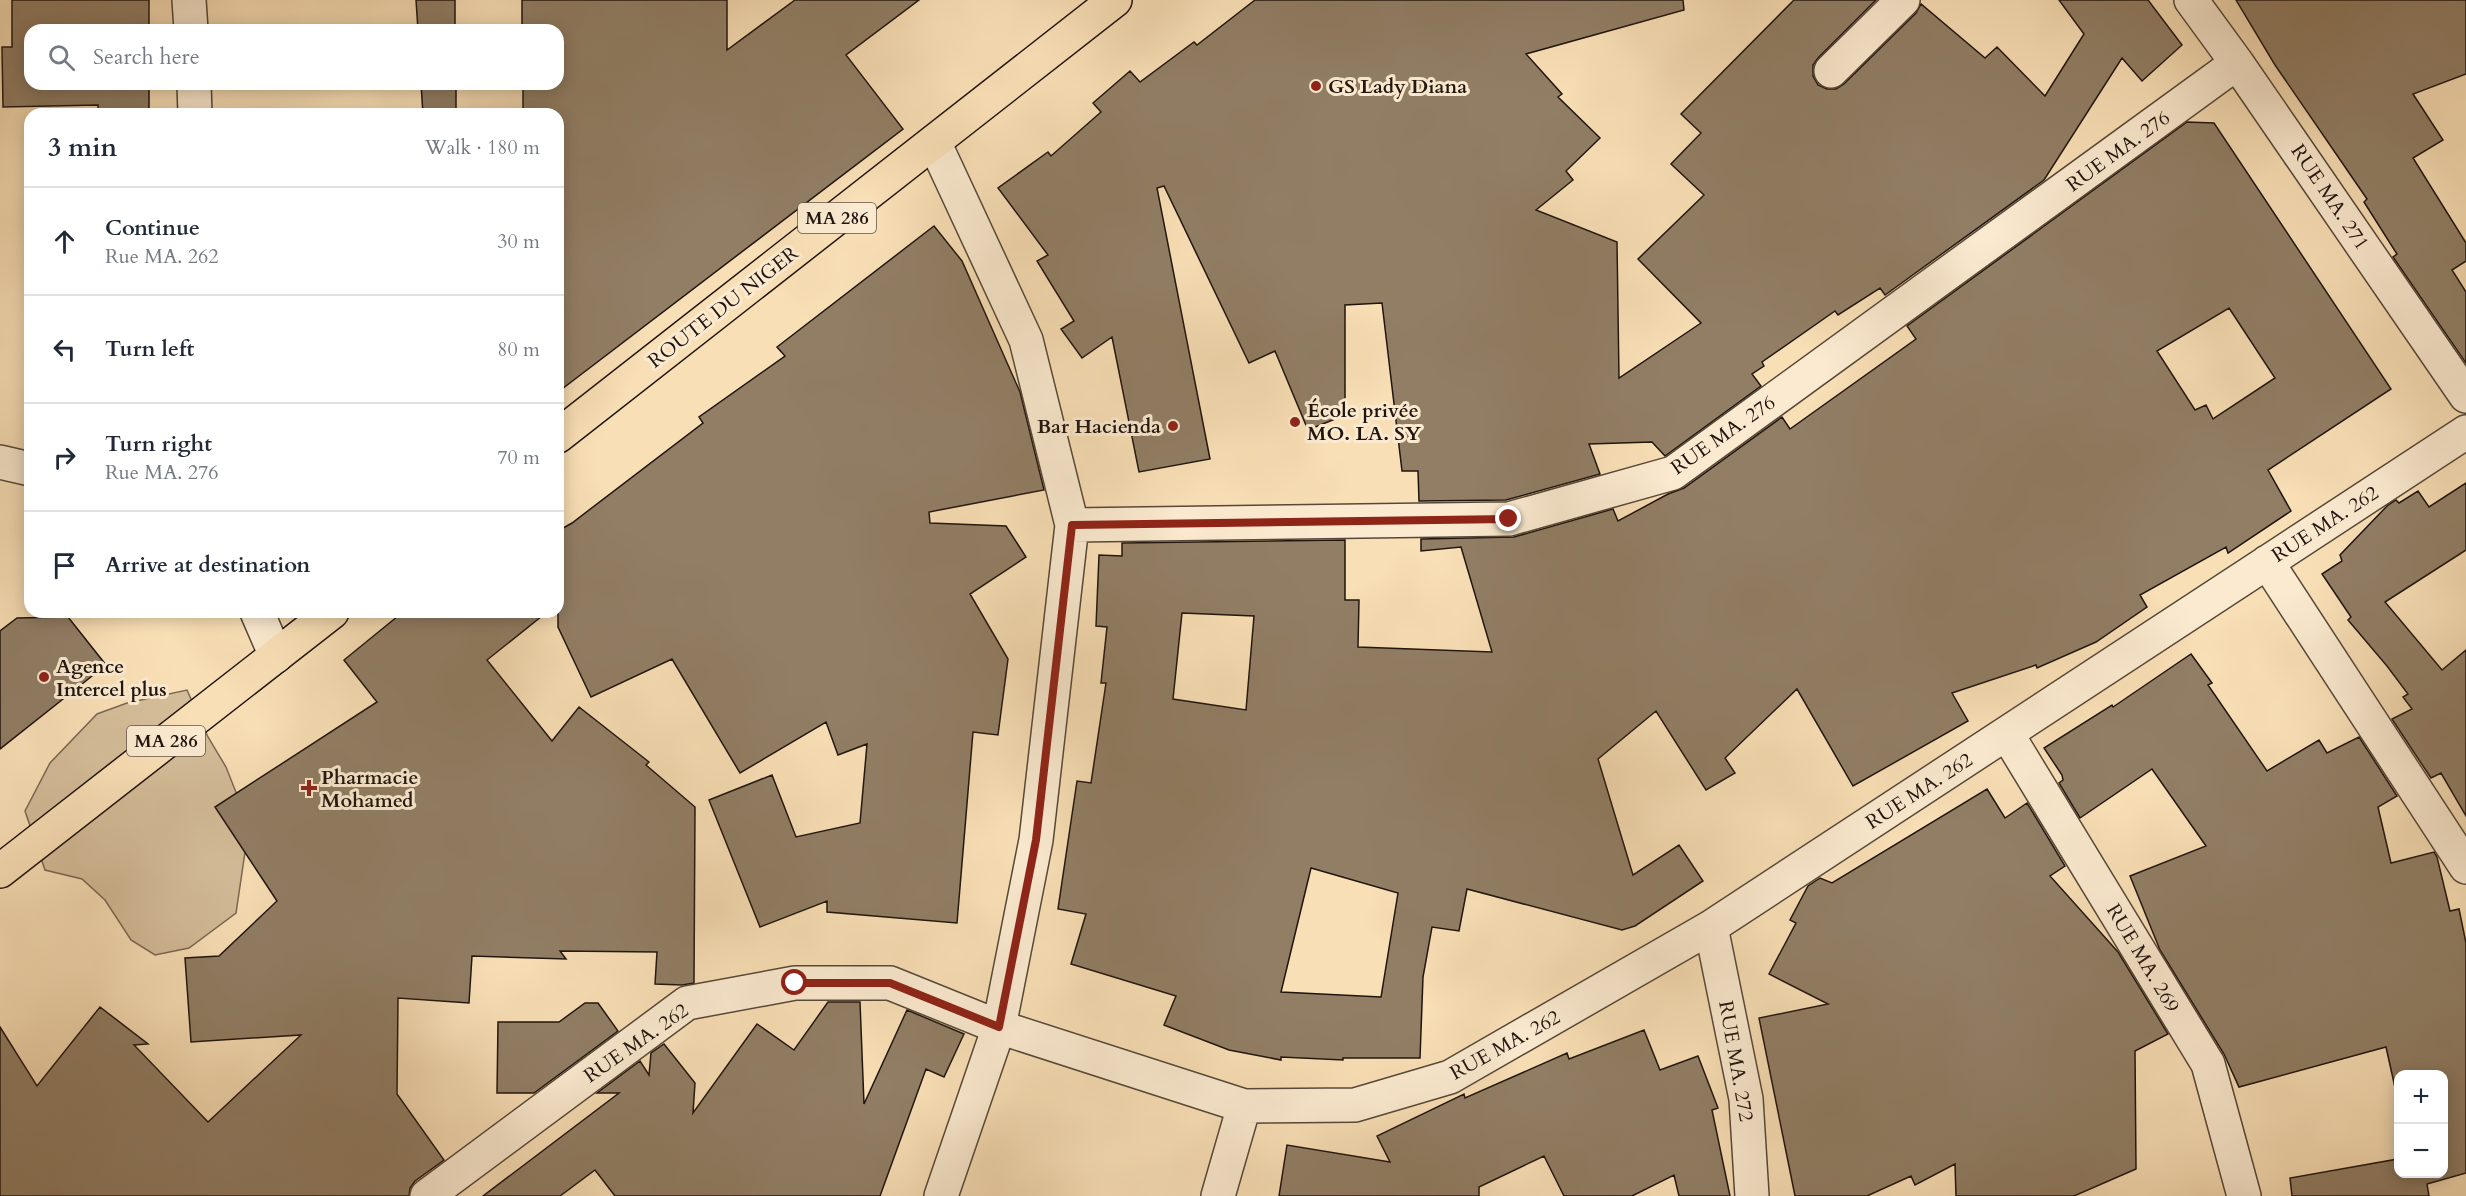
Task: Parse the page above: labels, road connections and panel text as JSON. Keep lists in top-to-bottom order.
{
  "streets": {
    "main road": ["MA 286", "ROUTE DU NIGER"],
    "street": [
      "RUE MA. 276",
      "RUE MA. 271",
      "RUE MA. 262",
      "RUE MA. 269",
      "RUE MA. 272"
    ]
  },
  "crossings": [
    ["RUE MA. 276", "RUE MA. 271"],
    ["RUE MA. 262", "RUE MA. 269"],
    ["RUE MA. 262", "RUE MA. 272"]
  ],
  "places": {
    "other": [
      "GS Lady Diana",
      "École privée MO. LA. SY",
      "Bar Hacienda",
      "Agence Intercel plus"
    ],
    "health": ["Pharmacie Mohamed"]
  },
  "page": {
    "search": "Search here",
    "heading": ["3 min", "Walk · 180 m"],
    "list": [
      ["Continue", "Rue MA. 262", "30 m"],
      ["Turn left", "80 m"],
      ["Turn right", "Rue MA. 276", "70 m"],
      "Arrive at destination"
    ],
    "map_buttons": ["+", "−"]
  }
}
